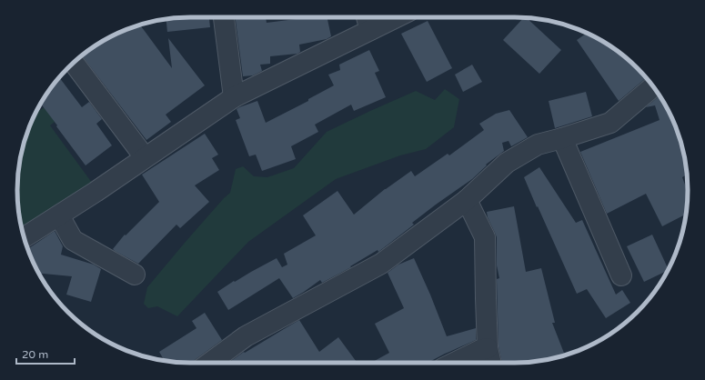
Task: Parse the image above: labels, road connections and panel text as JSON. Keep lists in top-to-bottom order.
{
  "scale_bar": "20 m"
}
